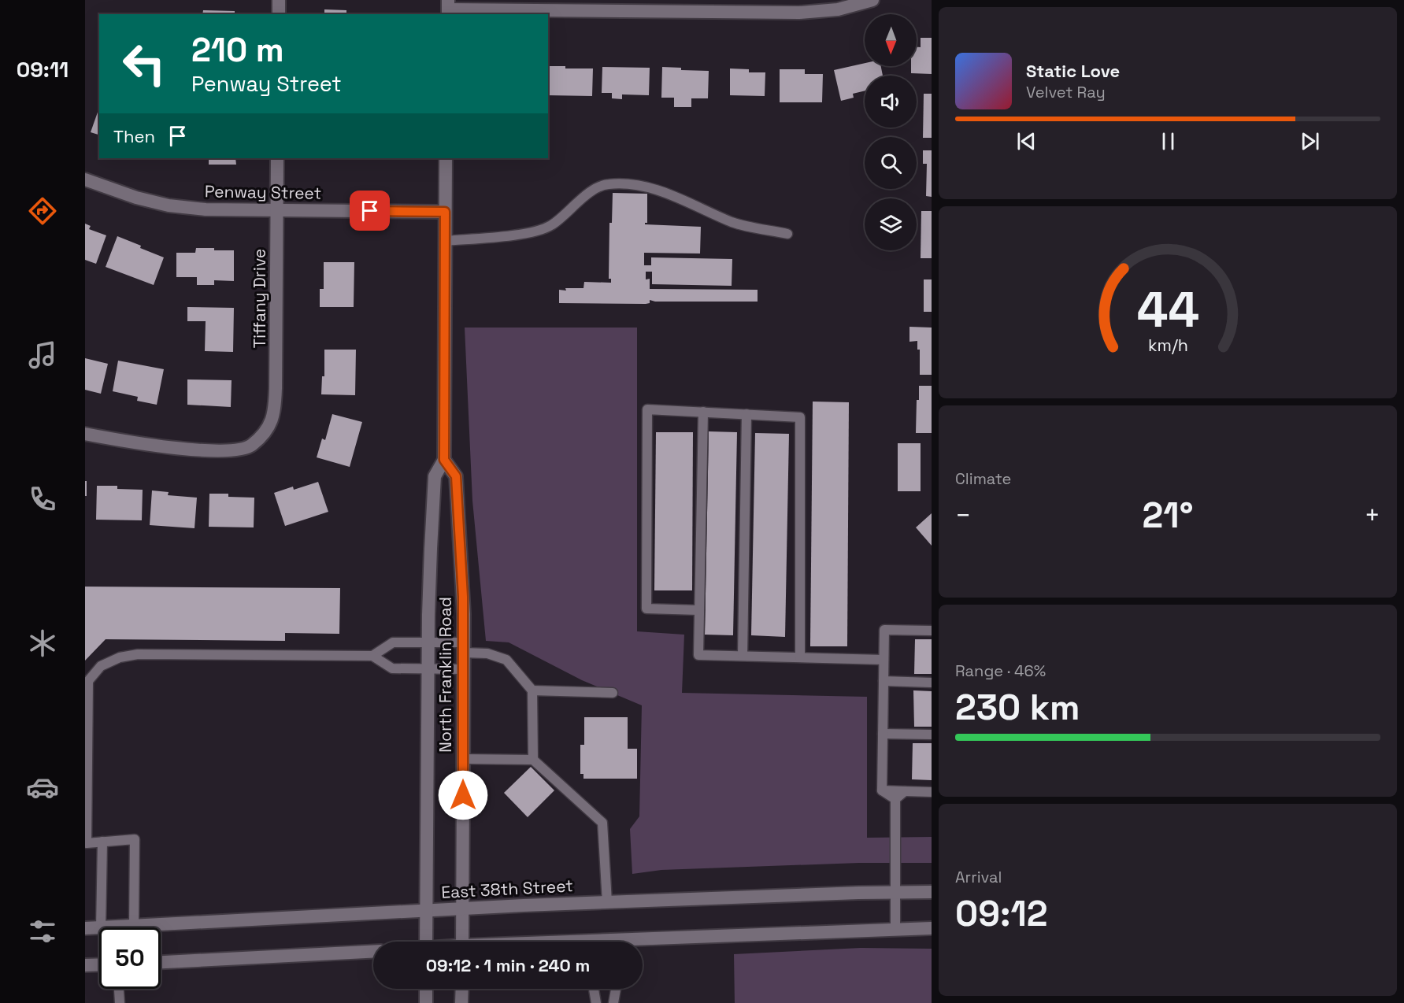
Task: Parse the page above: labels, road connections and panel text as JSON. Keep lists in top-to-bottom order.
{
  "streets": {
    "main road": [
      "Penway Street",
      "Tiffany Drive",
      "North Franklin Road",
      "East 38th Street"
    ]
  },
  "crossings": [
    ["Penway Street", "Tiffany Drive"],
    ["Penway Street", "North Franklin Road"],
    ["North Franklin Road", "East 38th Street"]
  ],
  "north": "bottom",
  "page": {
    "tabs": "09:11",
    "turn": ["210 m", "Penway Street"],
    "song": ["Static Love", "Velvet Ray"],
    "then": "Then",
    "tile": [
      "Climate",
      ["Range · 46%", "230 km"],
      ["Arrival", "09:12"]
    ],
    "heat": ["−", "21°", "+"],
    "limit": "50",
    "trip": "09:12 · 1 min · 240 m",
    "gauge": ["44", "km/h"]
  }
}
